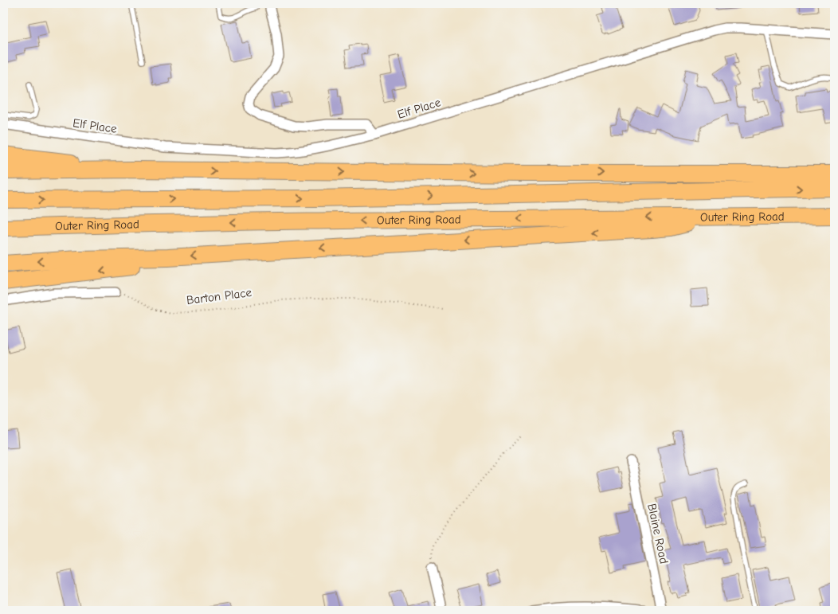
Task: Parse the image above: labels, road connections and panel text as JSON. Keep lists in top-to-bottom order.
{
  "streets": {
    "highway": ["Outer Ring Road"],
    "street": ["Elf Place", "Blaine Road"],
    "path": ["Barton Place"]
  }
}
